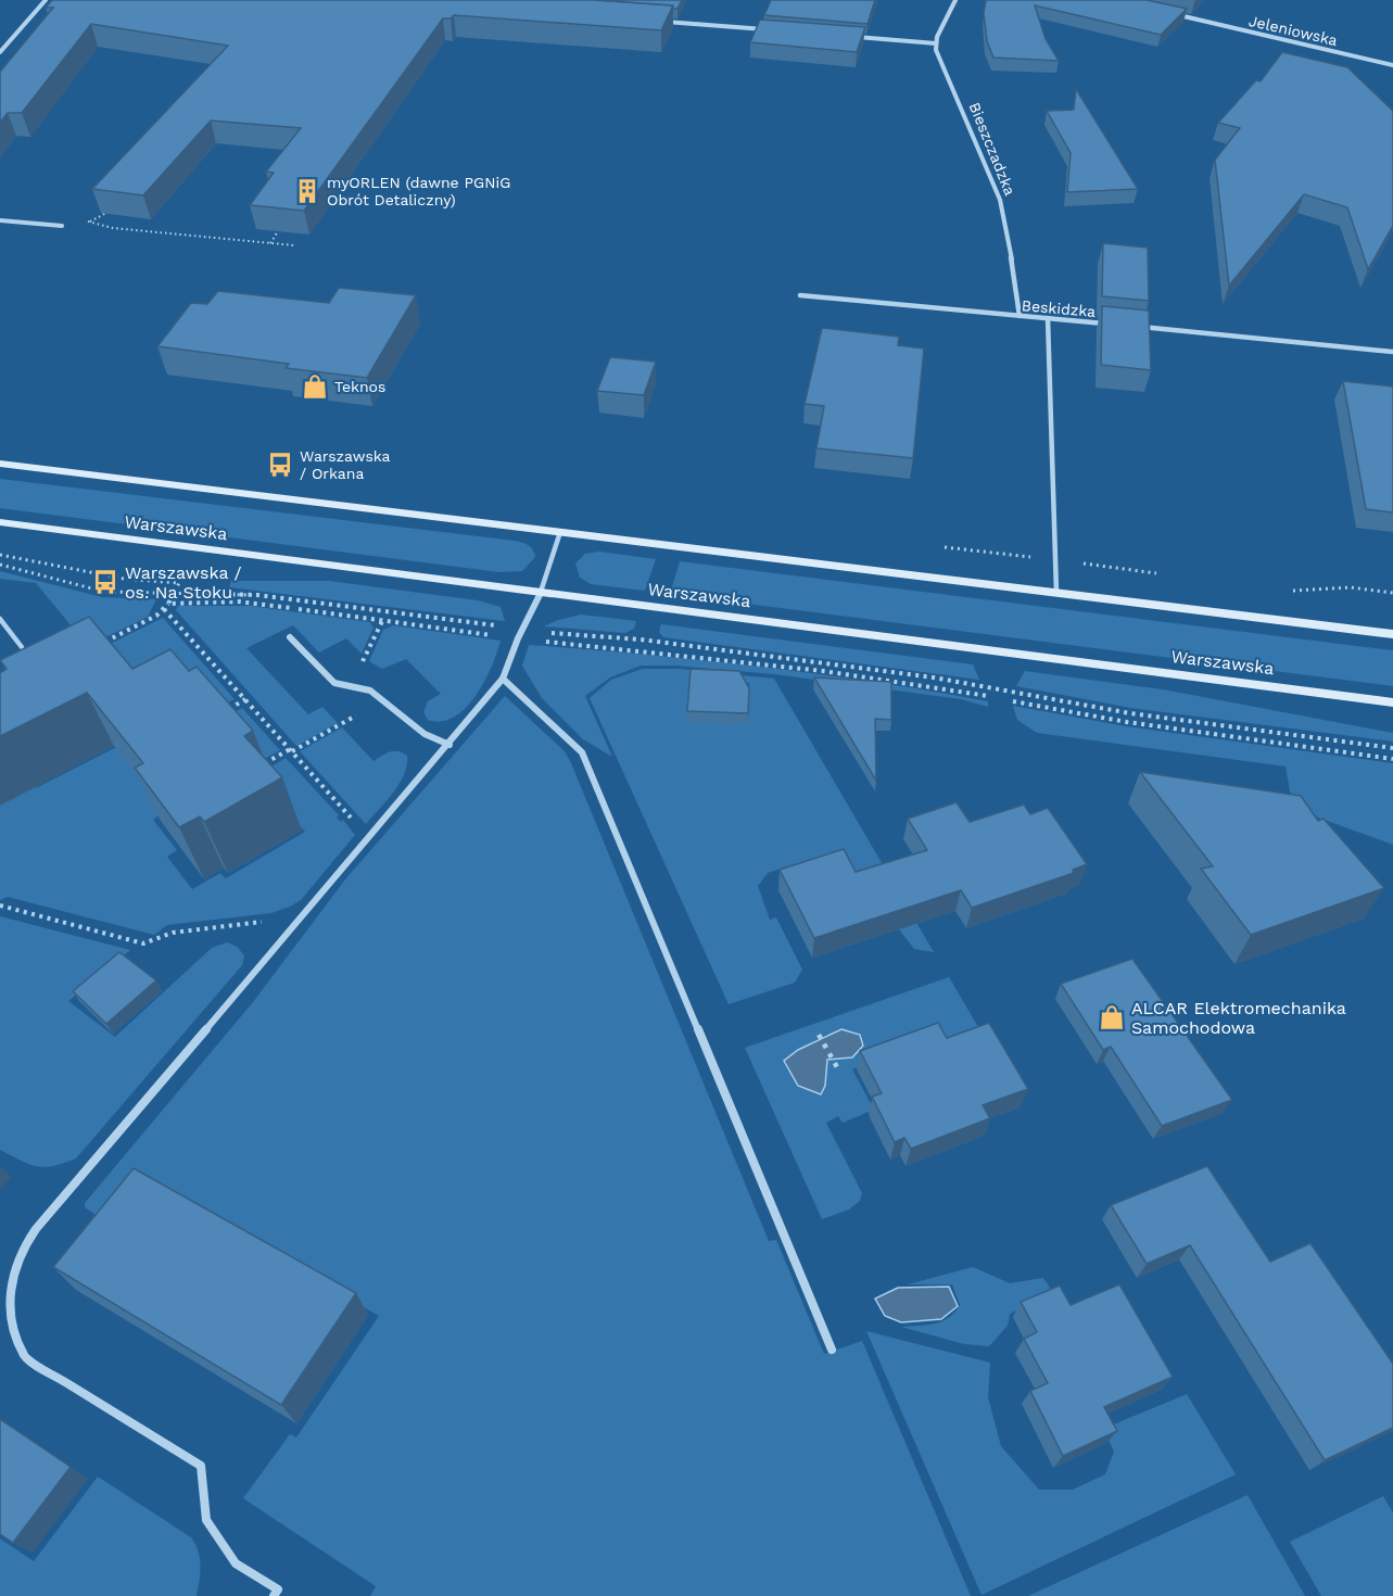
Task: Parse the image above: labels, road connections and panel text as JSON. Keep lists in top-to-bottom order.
{
  "streets": {
    "main road": ["Warszawska"],
    "street": ["Jeleniowska", "Bieszczadzka", "Beskidzka"]
  },
  "crossings": [
    ["Bieszczadzka", "Beskidzka"]
  ],
  "places": {
    "building": ["myORLEN (dawne PGNiG Obrót Detaliczny)"],
    "shop": ["Teknos", "ALCAR Elektromechanika Samochodowa"],
    "bus stop": ["Warszawska / Orkana", "Warszawska / os. Na Stoku"]
  }
}
